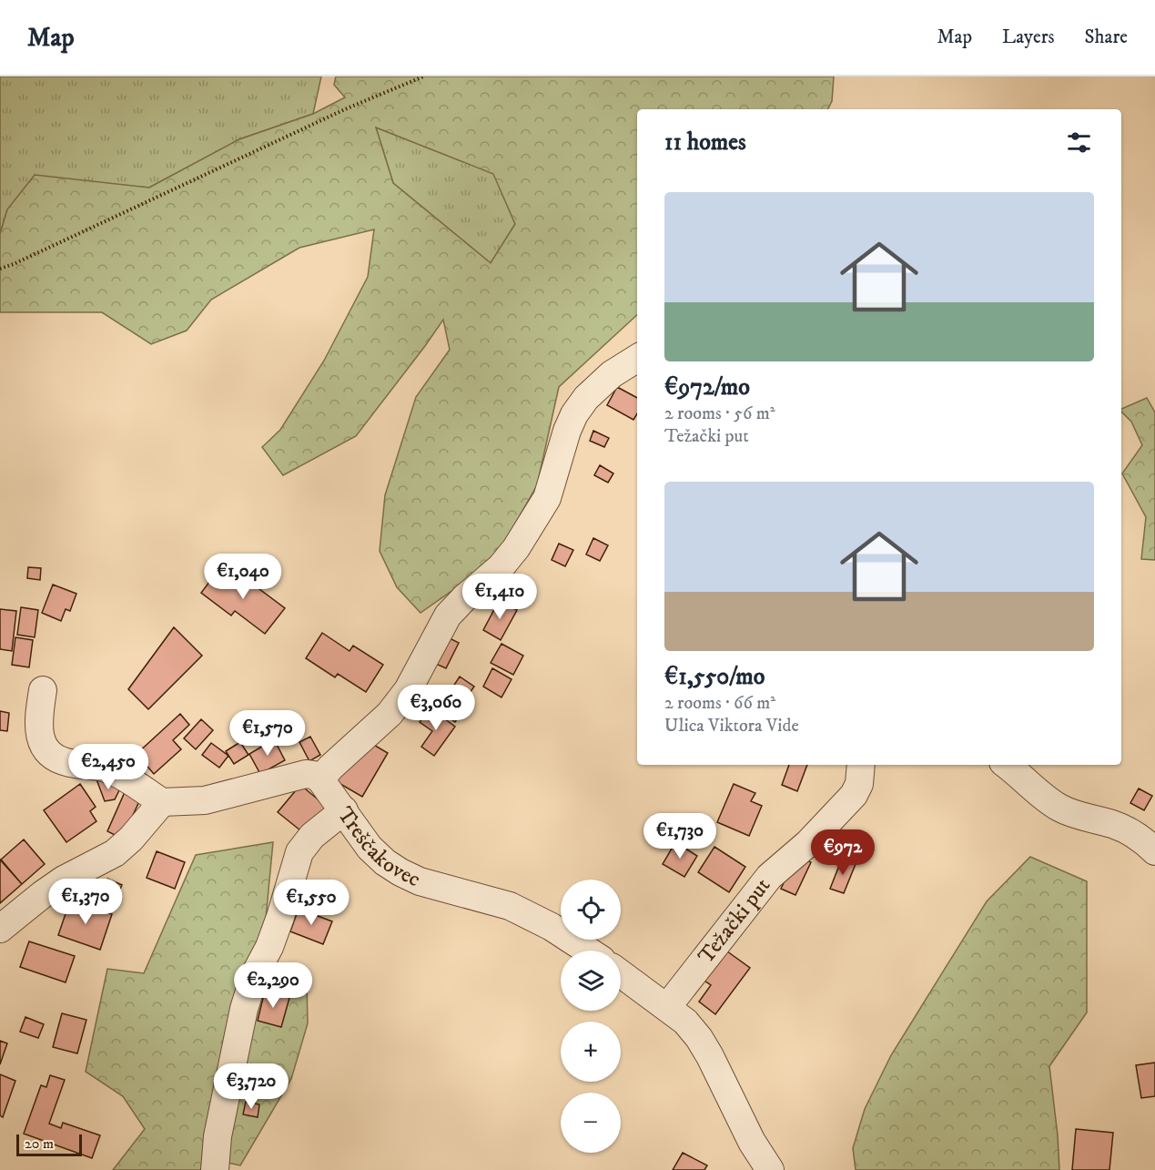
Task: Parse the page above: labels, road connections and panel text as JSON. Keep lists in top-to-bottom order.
{
  "streets": {
    "street": ["Treščakovec", "Težački put"]
  },
  "scale_bar": "20 m",
  "page": {
    "header": "Map",
    "nav": ["Map", "Layers", "Share"],
    "heading": "11 homes",
    "list": [
      {
        "name": "€972/mo",
        "note": "2 rooms · 56 m² · Težački put"
      },
      {
        "name": "€1,550/mo",
        "note": "2 rooms · 66 m² · Ulica Viktora Vide"
      }
    ],
    "price": [
      "€1,040",
      "€1,410",
      "€3,060",
      "€1,570",
      "€2,450",
      "€1,730",
      "€972",
      "€1,370",
      "€1,550",
      "€2,290",
      "€3,720"
    ],
    "map_buttons": ["+", "−"],
    "scale": "20 m"
  }
}
